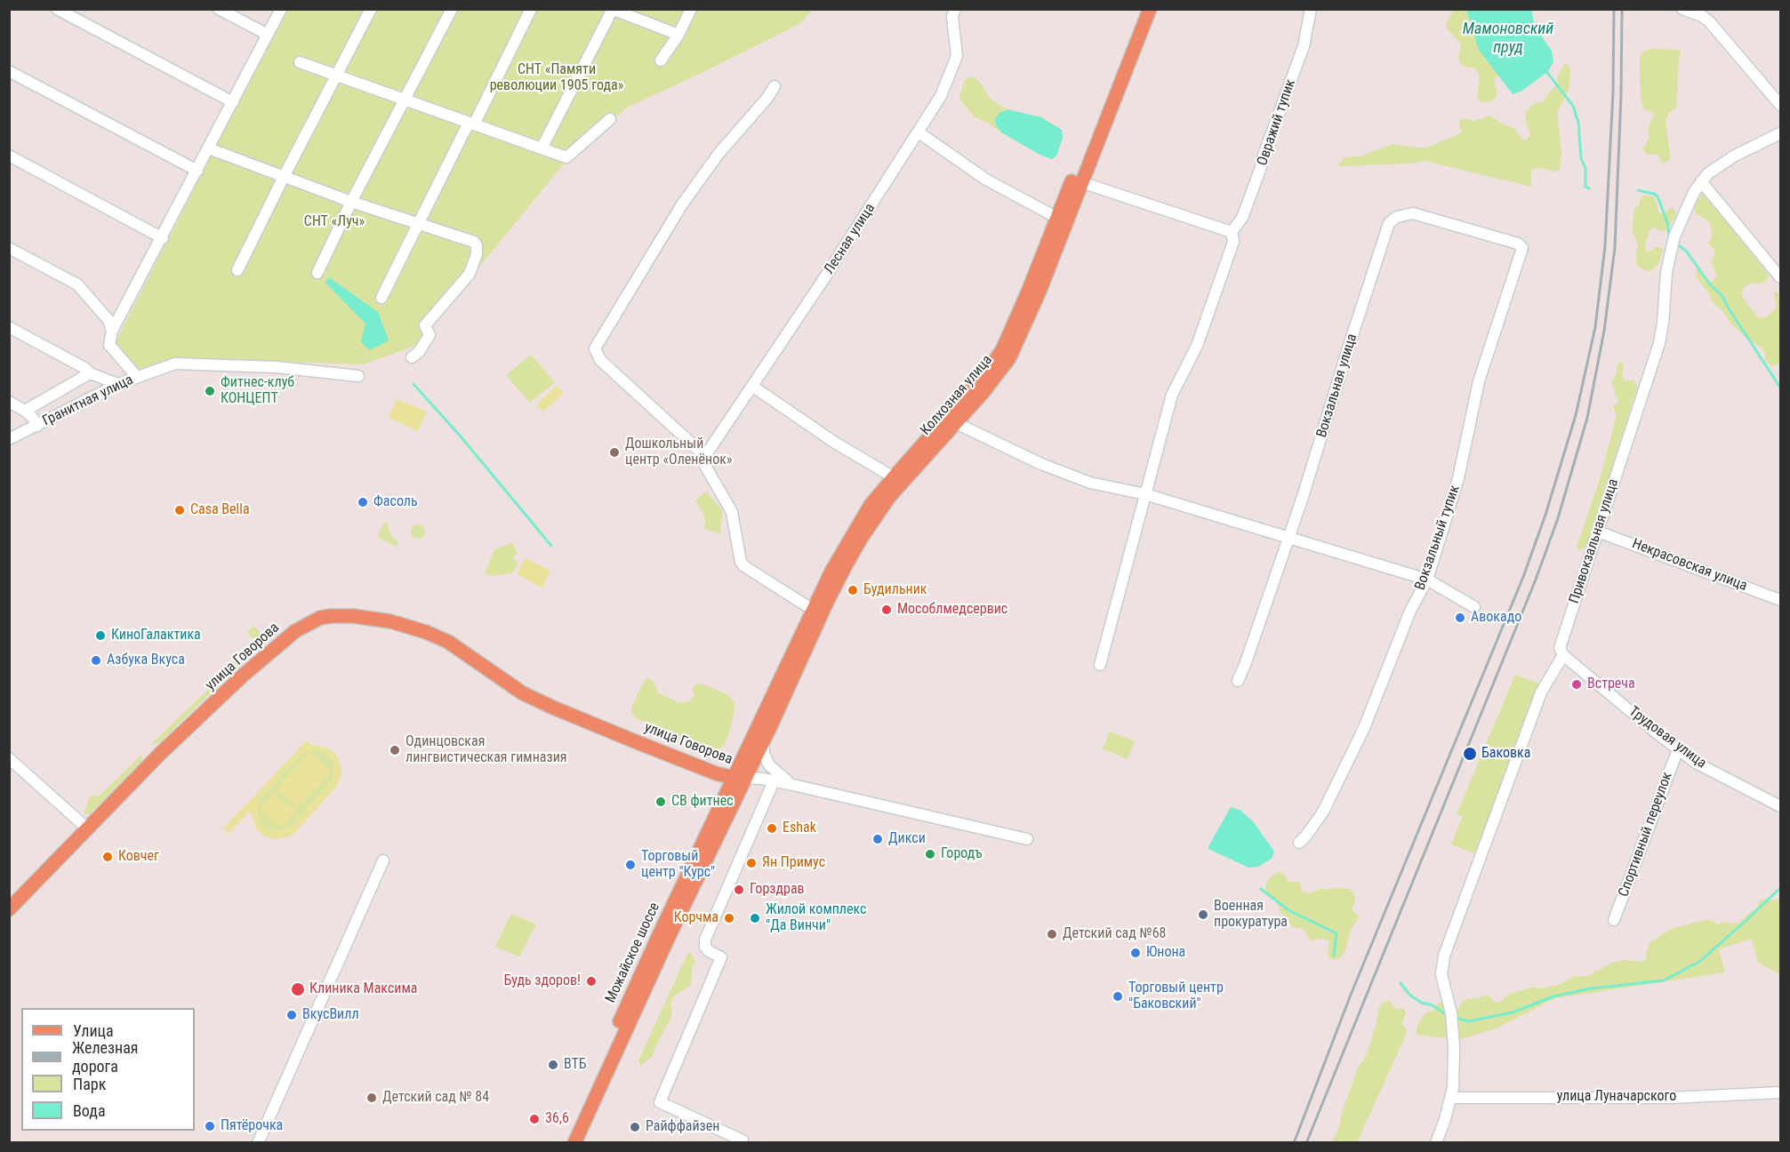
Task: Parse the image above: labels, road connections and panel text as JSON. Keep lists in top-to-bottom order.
{
  "streets": {
    "main road": ["Колхозная улица", "улица Говорова", "Можайское шоссе"],
    "street": [
      "Овражий тупик",
      "Лесная улица",
      "Вокзальная улица",
      "Гранитная улица",
      "Вокзальный тупик",
      "Привокзальная улица",
      "Некрасовская улица",
      "Трудовая улица",
      "Спортивный переулок",
      "улица Луначарского"
    ]
  },
  "crossings": [
    ["Вокзальная улица", "Вокзальный тупик"],
    ["Колхозная улица", "улица Говорова"],
    ["Колхозная улица", "Можайское шоссе"],
    ["Привокзальная улица", "Некрасовская улица"],
    ["Привокзальная улица", "Трудовая улица"],
    ["Привокзальная улица", "улица Луначарского"],
    ["улица Говорова", "Можайское шоссе"],
    ["Трудовая улица", "Спортивный переулок"]
  ],
  "water": ["Мамоновский пруд"],
  "parks": ["СНТ «Памяти революции 1905 года»", "СНТ «Луч»"],
  "places": [
    "Фитнес-клуб КОНЦЕПТ",
    "Дошкольный центр «Оленёнок»",
    "Фасоль",
    "Casa Bella",
    "Будильник",
    "Мособлмедсервис",
    "Авокадо",
    "КиноГалактика",
    "Азбука Вкуса",
    "Встреча",
    "Одинцовская лингвистическая гимназия",
    "Баковка",
    "СВ фитнес",
    "Eshak",
    "Дикси",
    "Городъ",
    "Ковчег",
    "Ян Примус",
    "Торговый центр \"Курс\"",
    "Горздрав",
    "Военная прокуратура",
    "Корчма",
    "Жилой комплекс \"Да Винчи\"",
    "Детский сад №68",
    "Юнона",
    "Будь здоров!",
    "Клиника Максима",
    "Торговый центр \"Баковский\"",
    "ВкусВилл",
    "ВТБ",
    "Детский сад № 84",
    "36,6",
    "Пятёрочка",
    "Райффайзен"
  ],
  "legend": [
    "Улица",
    "Железная дорога",
    "Парк",
    "Вода"
  ]
}
